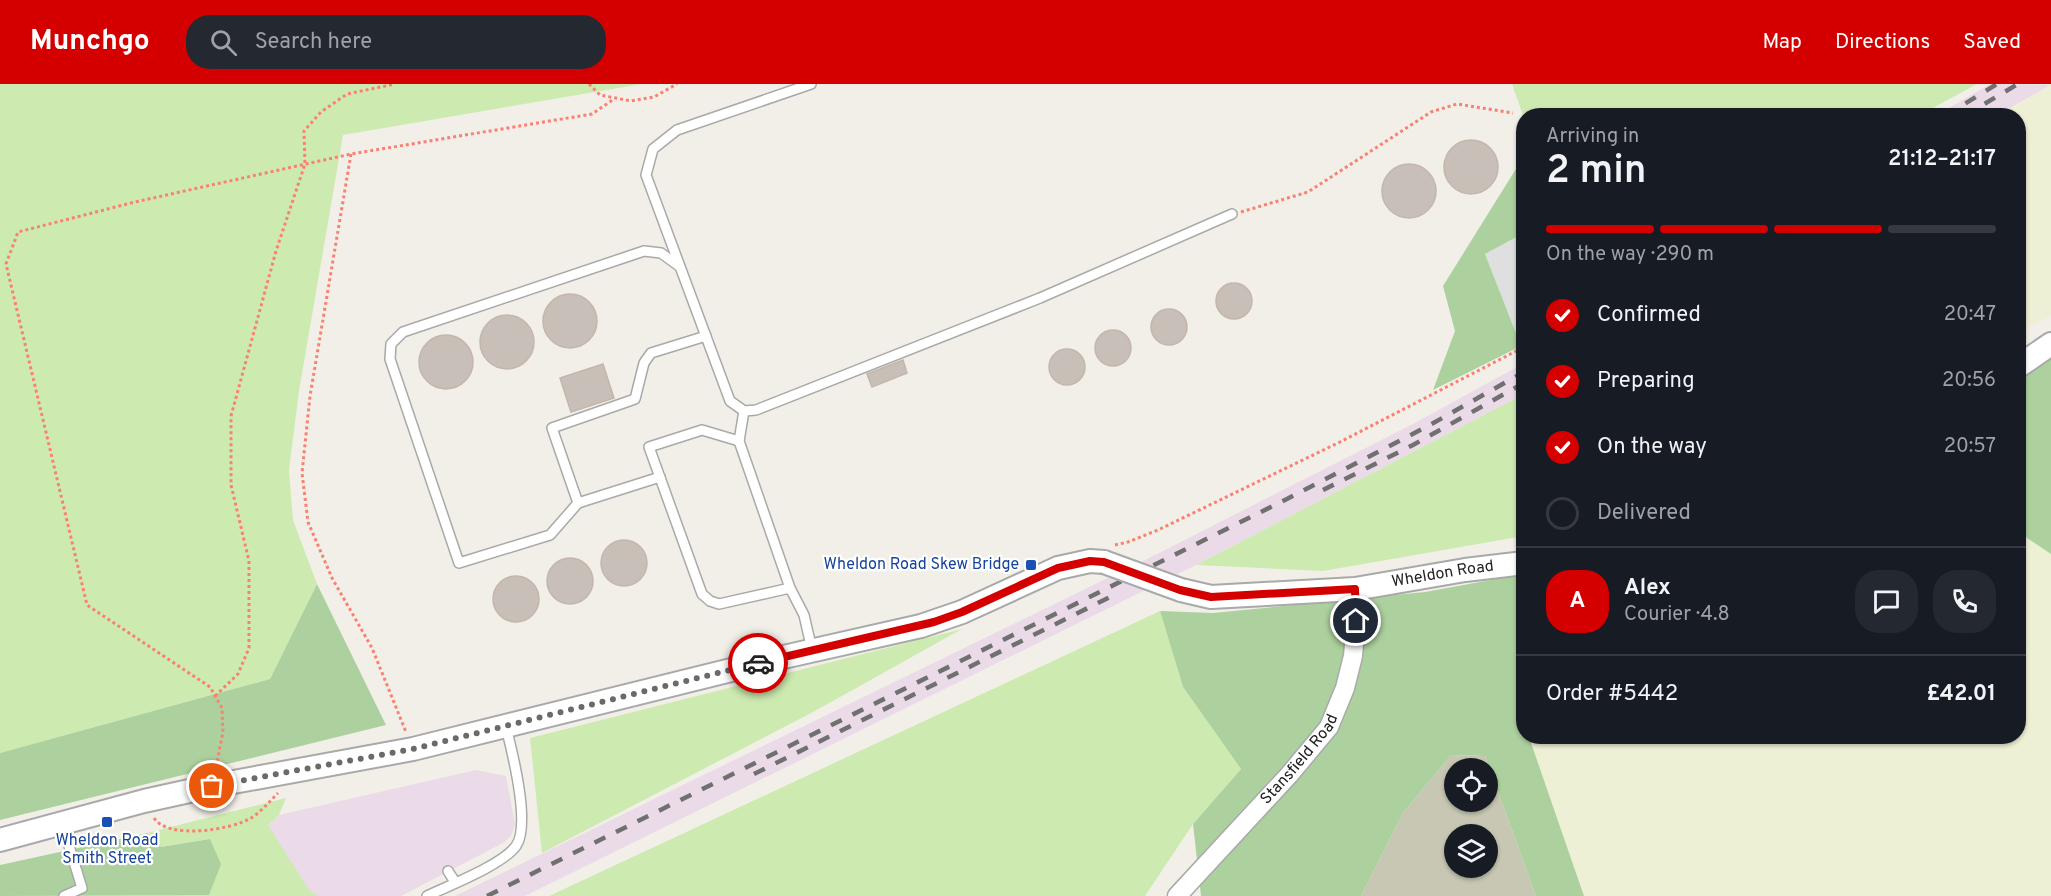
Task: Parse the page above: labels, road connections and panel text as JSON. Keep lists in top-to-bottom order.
{
  "streets": {
    "street": ["Wheldon Road", "Stansfield Road"]
  },
  "crossings": [
    ["Wheldon Road", "Stansfield Road"]
  ],
  "places": {
    "transit": ["Wheldon Road Skew Bridge", "Wheldon Road Smith Street"]
  },
  "page": {
    "header": "Munchgo",
    "search": "Search here",
    "nav": ["Map", "Directions", "Saved"],
    "heading": ["2 min", "Arriving in", "21:12–21:17"],
    "panel": [
      "Alex",
      "Courier · 4.8",
      "Order #5442",
      "£42.01"
    ],
    "bar": "On the way · 290 m",
    "list": [
      ["Confirmed", "20:47"],
      ["Preparing", "20:56"],
      ["On the way", "20:57"],
      "Delivered"
    ],
    "round": "A"
  }
}
